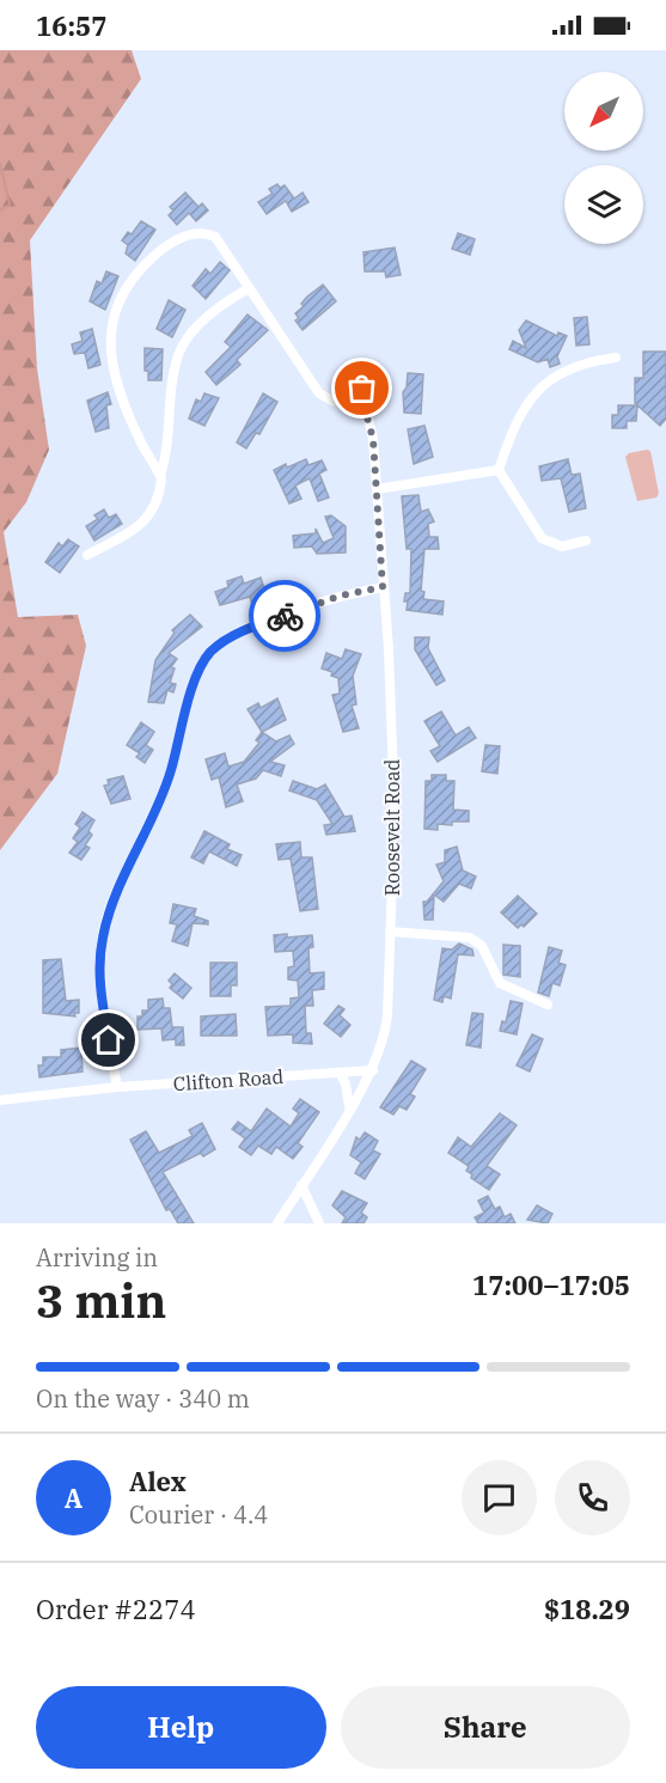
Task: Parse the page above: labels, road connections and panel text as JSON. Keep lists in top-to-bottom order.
{
  "streets": {
    "street": ["Roosevelt Road", "Clifton Road"]
  },
  "crossings": [
    ["Roosevelt Road", "Clifton Road"]
  ],
  "north": "bottom left",
  "page": {
    "status": "16:57",
    "heading": ["3 min", "Arriving in", "17:00–17:05"],
    "panel": [
      "Alex",
      "Courier · 4.4",
      "Order #2274",
      "$18.29"
    ],
    "bar": "On the way · 340 m",
    "round": "A",
    "buttons": ["Help", "Share"]
  }
}
